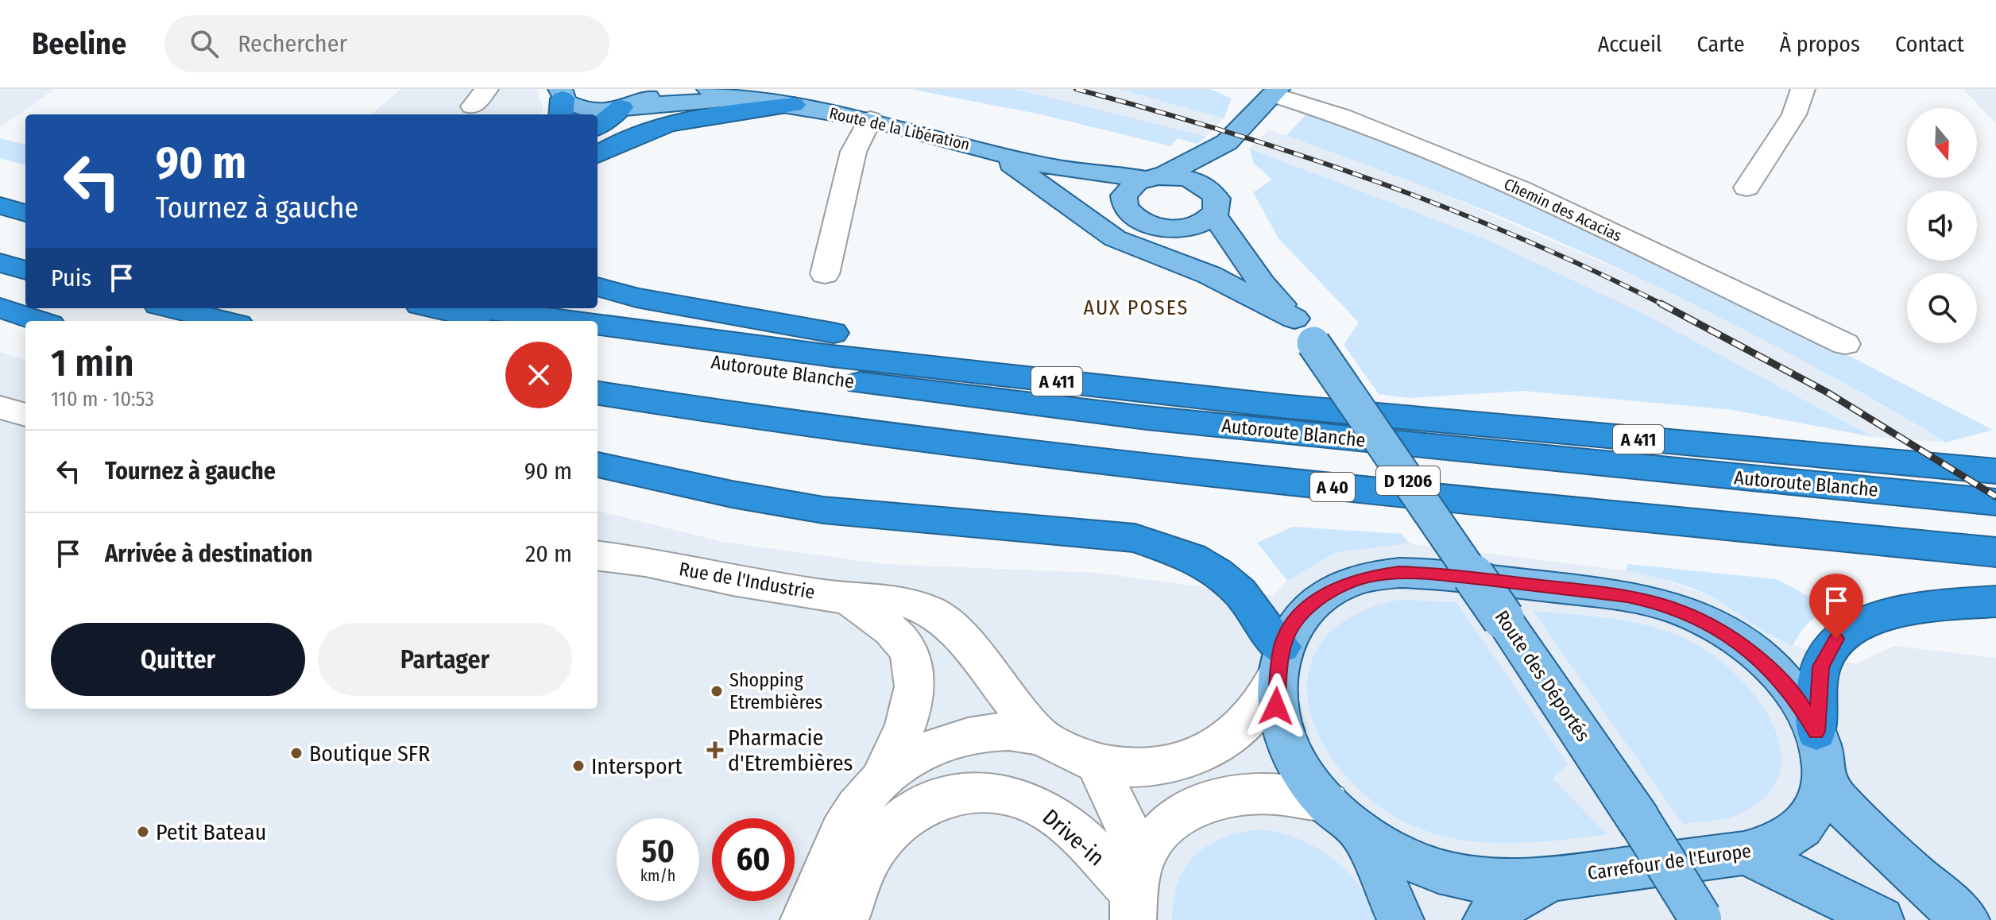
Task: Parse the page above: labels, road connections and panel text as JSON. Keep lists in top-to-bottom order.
{
  "streets": {
    "highway": ["Autoroute Blanche", "A 411", "A 40"],
    "main road": [
      "Route de la Libération",
      "D 1206",
      "Route des Déportés",
      "Carrefour de l'Europe"
    ],
    "street": ["Chemin des Acacias", "Rue de l'Industrie", "Drive-in"]
  },
  "crossings": [
    ["Route de la Libération", "Route des Déportés"],
    ["Autoroute Blanche", "A 411"],
    ["Rue de l'Industrie", "Carrefour de l'Europe"]
  ],
  "districts": ["AUX POSES"],
  "places": {
    "other": [
      "Shopping Etrembières",
      "Boutique SFR",
      "Intersport",
      "Petit Bateau"
    ],
    "health": ["Pharmacie d'Etrembières"]
  },
  "north": "bottom",
  "page": {
    "header": "Beeline",
    "search": "Rechercher",
    "nav": [
      "Accueil",
      "Carte",
      "À propos",
      "Contact"
    ],
    "turn": ["90 m", "Tournez à gauche"],
    "then": "Puis",
    "heading": ["1 min", "110 m · 10:53"],
    "list": [
      {
        "name": "Tournez à gauche",
        "value": "90 m"
      },
      {
        "name": "Arrivée à destination",
        "value": "20 m"
      }
    ],
    "buttons": ["Quitter", "Partager"],
    "speed": "50 km/h",
    "limit": "60"
  }
}
